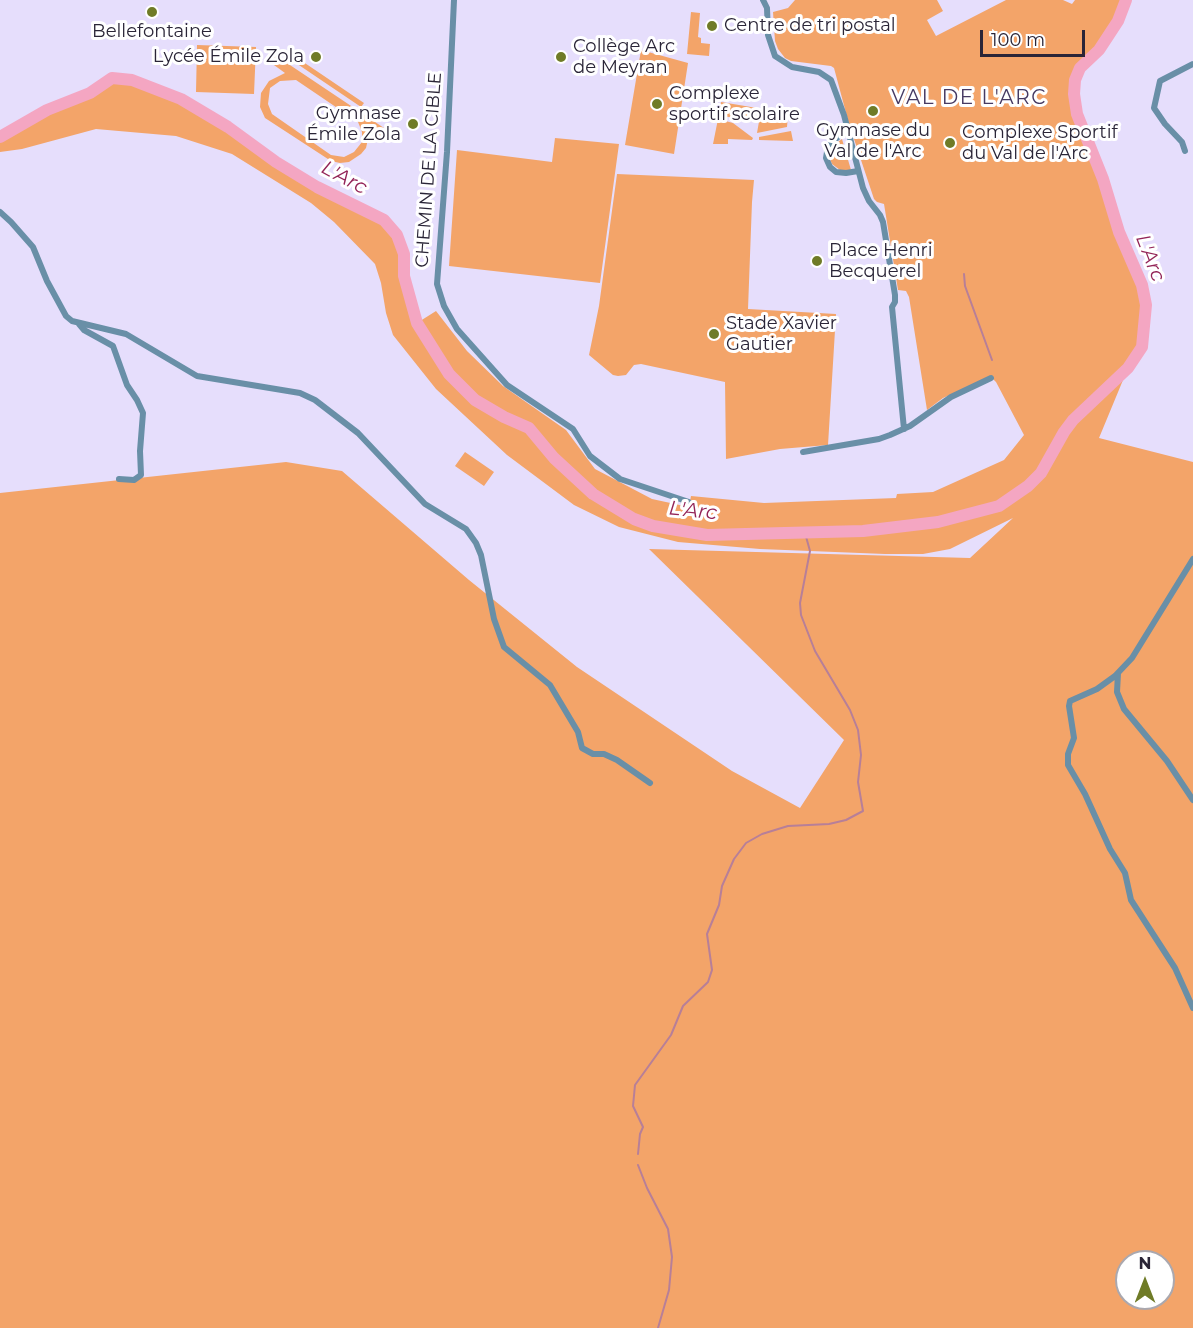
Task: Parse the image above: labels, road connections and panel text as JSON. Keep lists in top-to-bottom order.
{
  "streets": {
    "street": ["CHEMIN DE LA CIBLE"]
  },
  "districts": ["VAL DE L'ARC"],
  "water": ["L'Arc"],
  "places": [
    "Bellefontaine",
    "Centre de tri postal",
    "Lycée Émile Zola",
    "Collège Arc de Meyran",
    "Complexe sportif scolaire",
    "Gymnase du Val de l'Arc",
    "Gymnase Émile Zola",
    "Complexe Sportif du Val de l'Arc",
    "Place Henri Becquerel",
    "Stade Xavier Gautier"
  ],
  "scale_bar": "100 m",
  "north": "top"
}
